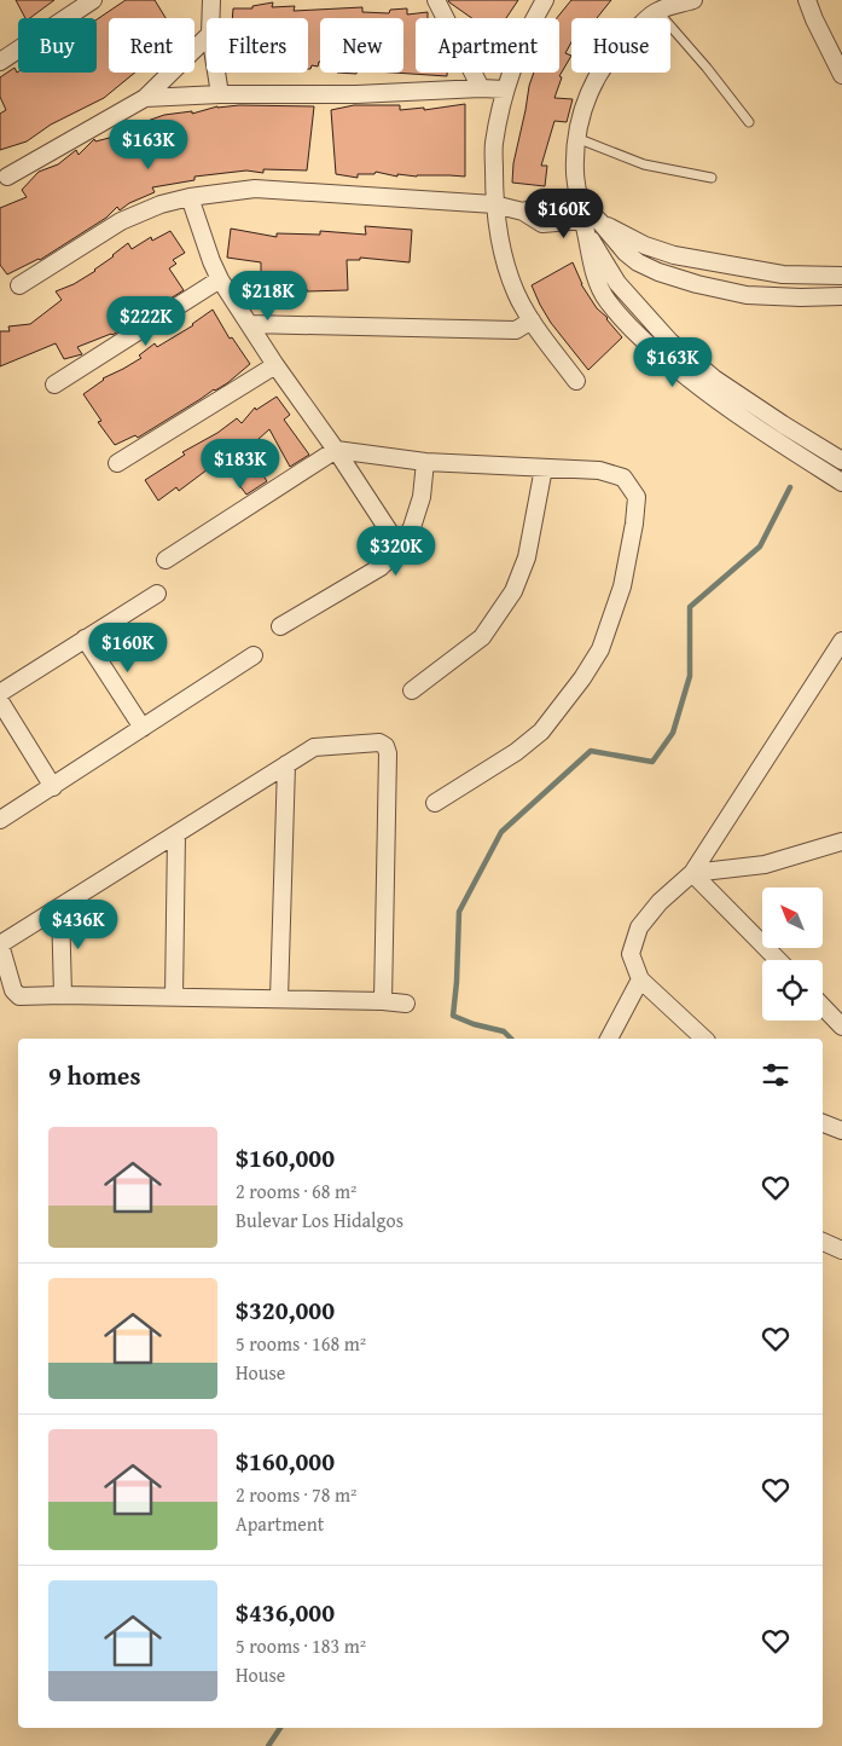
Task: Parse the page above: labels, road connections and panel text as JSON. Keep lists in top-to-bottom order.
{
  "north": "top left",
  "page": {
    "chip": [
      "Buy",
      "Rent",
      "Filters",
      "New",
      "Apartment",
      "House"
    ],
    "price": [
      "$163K",
      "$160K",
      "$218K",
      "$222K",
      "$163K",
      "$183K",
      "$320K",
      "$160K",
      "$436K"
    ],
    "heading": "9 homes",
    "list": [
      {
        "name": "$160,000",
        "note": "2 rooms · 68 m² · Bulevar Los Hidalgos"
      },
      {
        "name": "$320,000",
        "note": "5 rooms · 168 m² · House"
      },
      {
        "name": "$160,000",
        "note": "2 rooms · 78 m² · Apartment"
      },
      {
        "name": "$436,000",
        "note": "5 rooms · 183 m² · House"
      }
    ]
  }
}
